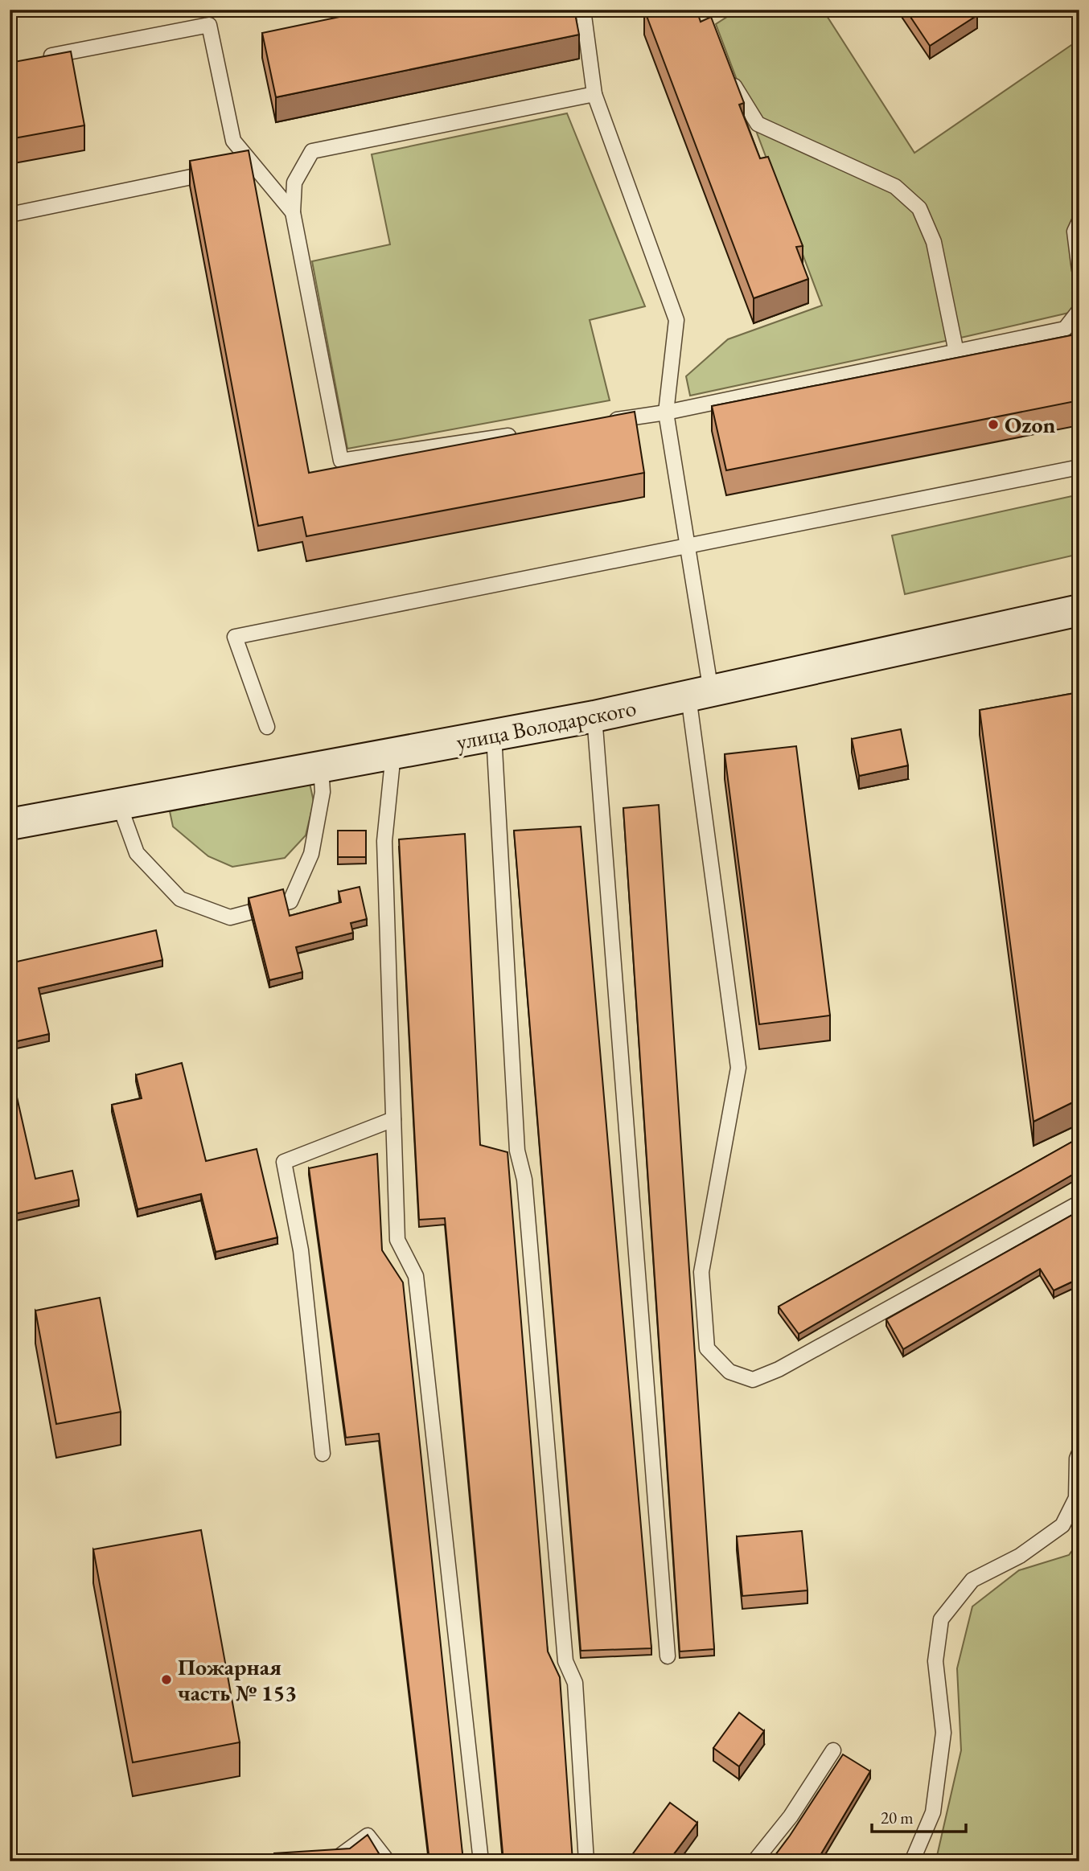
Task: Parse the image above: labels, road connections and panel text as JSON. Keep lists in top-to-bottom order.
{
  "streets": {
    "main road": ["улица Володарского"]
  },
  "places": ["Ozon", "Пожарная часть № 153"],
  "scale_bar": "20 m"
}
